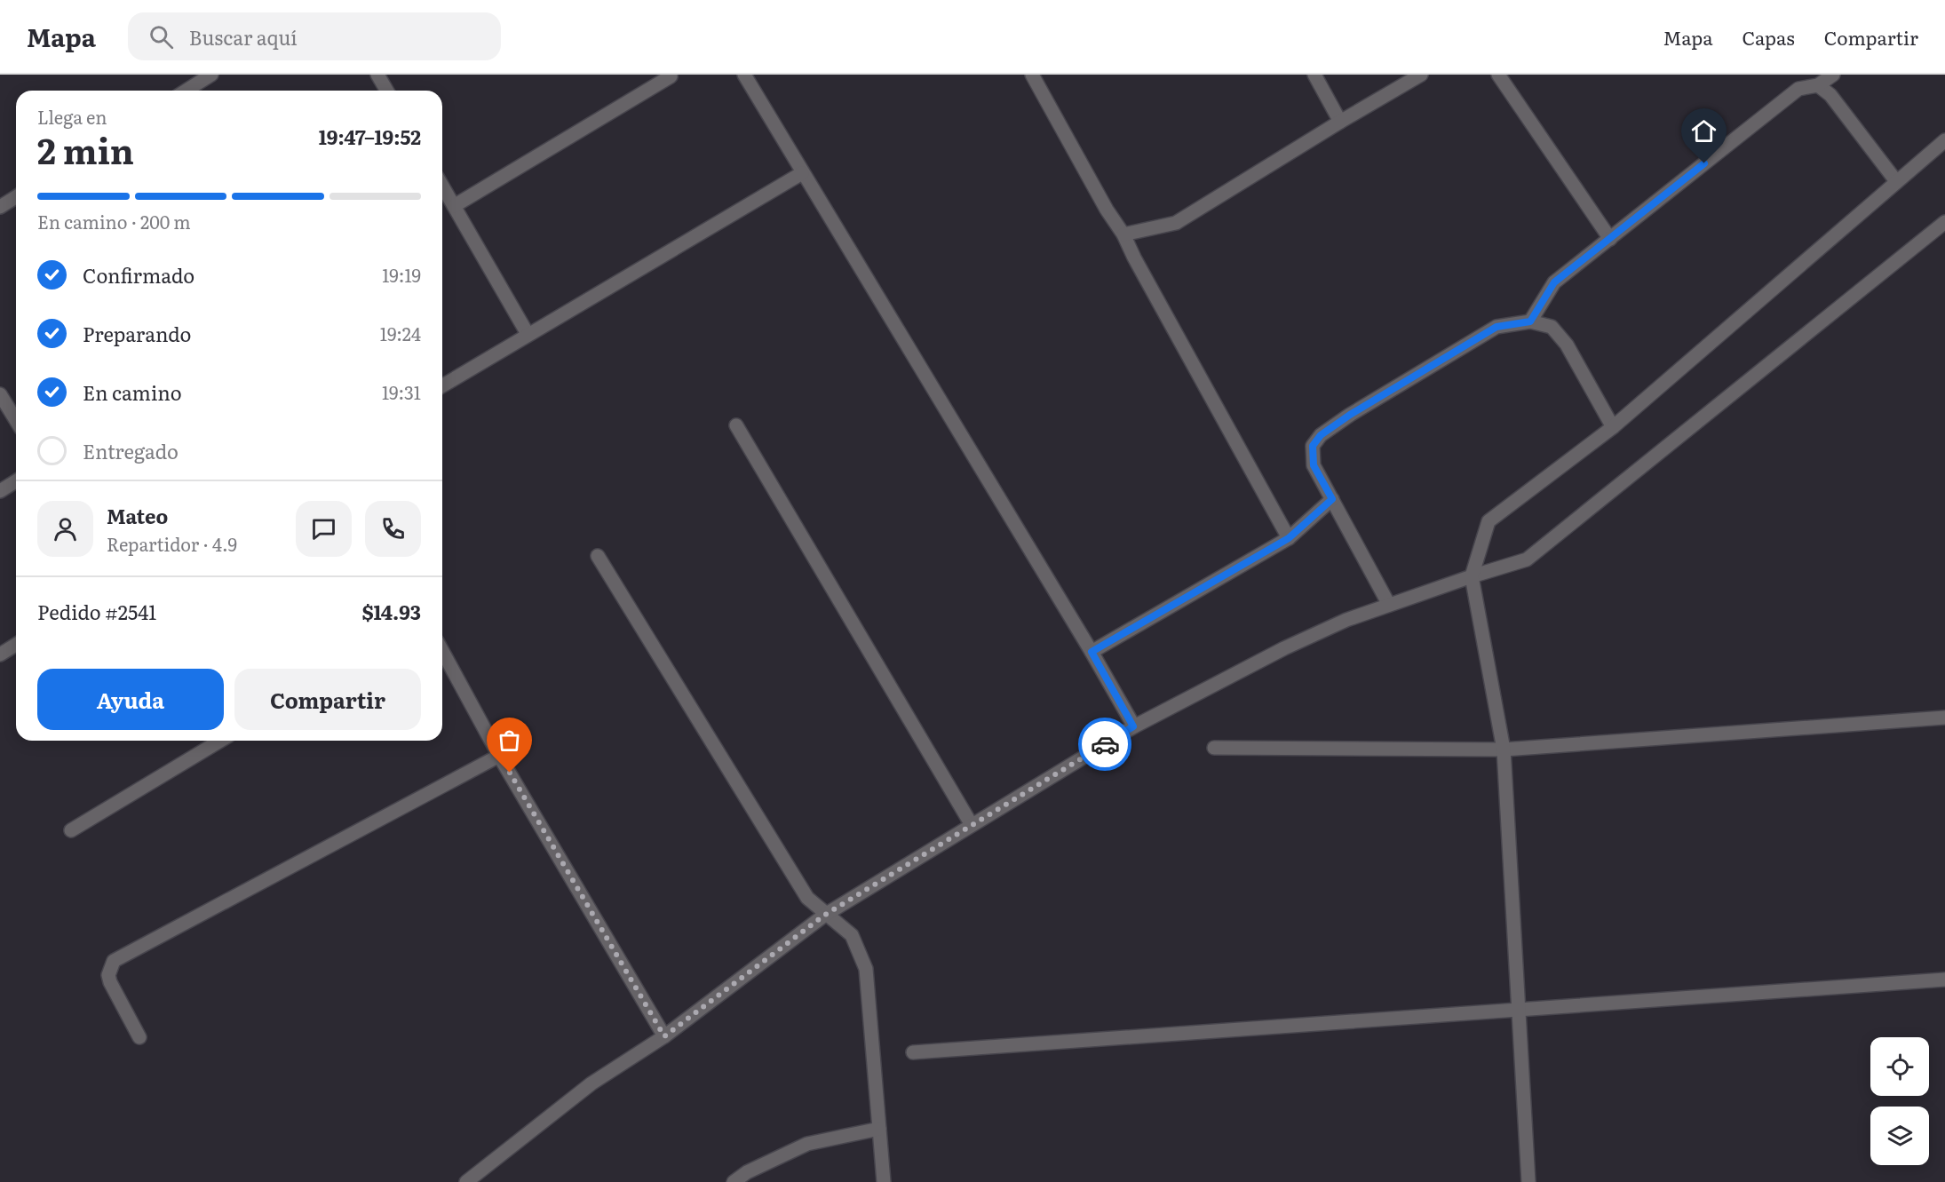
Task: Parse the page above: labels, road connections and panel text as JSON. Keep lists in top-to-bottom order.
{
  "page": {
    "header": "Mapa",
    "search": "Buscar aquí",
    "nav": ["Mapa", "Capas", "Compartir"],
    "heading": ["2 min", "Llega en", "19:47–19:52"],
    "panel": [
      "Mateo",
      "Repartidor · 4.9",
      "Pedido #2541",
      "$14.93"
    ],
    "bar": "En camino · 200 m",
    "list": [
      ["Confirmado", "19:19"],
      ["Preparando", "19:24"],
      ["En camino", "19:31"],
      "Entregado"
    ],
    "buttons": ["Ayuda", "Compartir"]
  }
}
